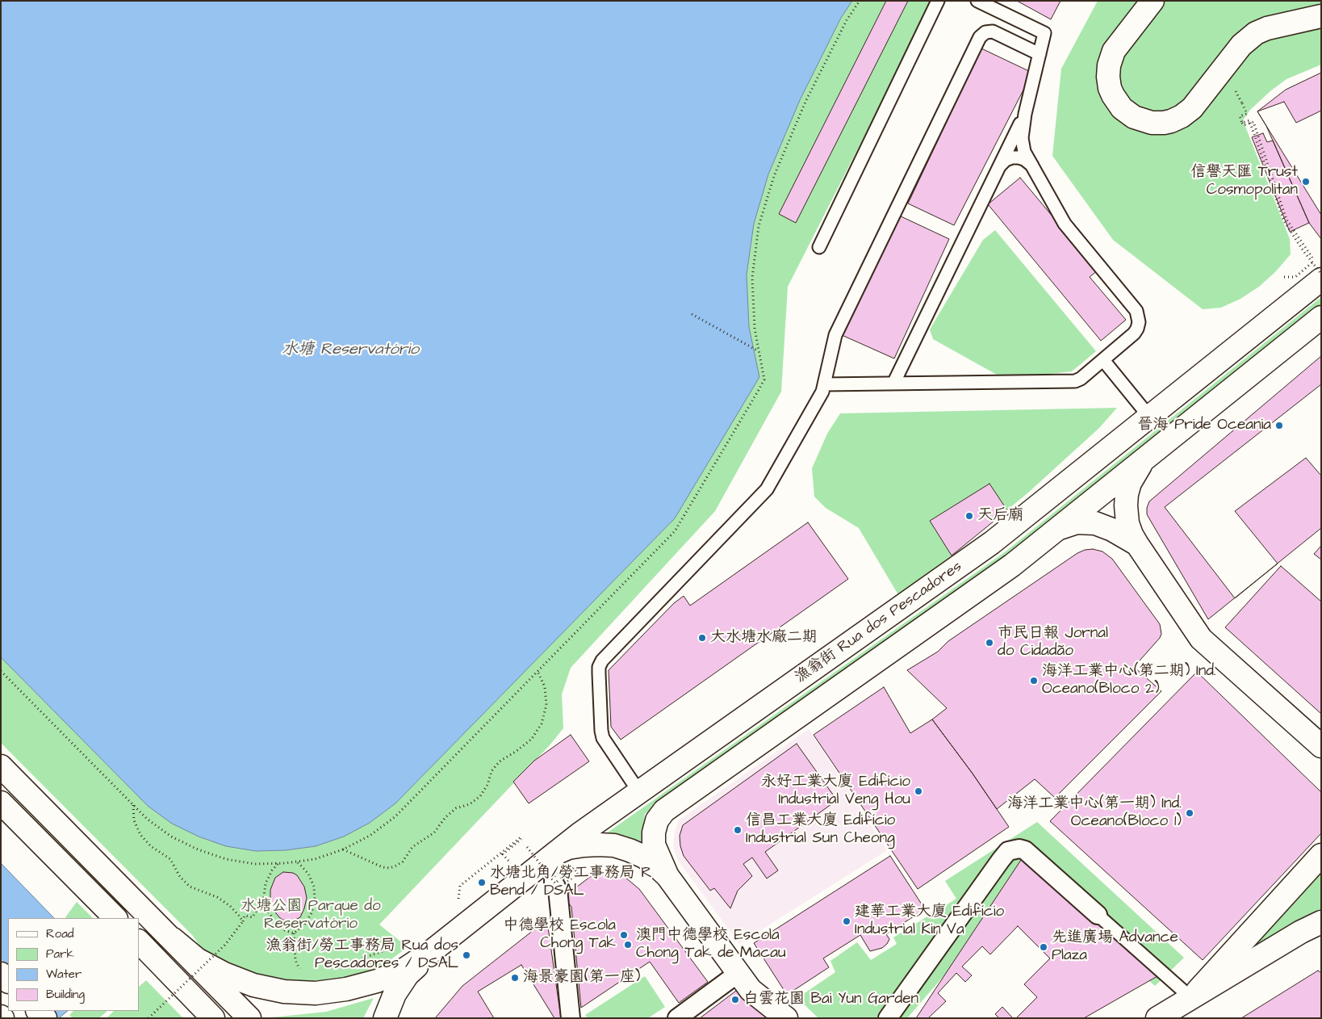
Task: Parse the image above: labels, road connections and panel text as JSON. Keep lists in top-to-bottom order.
{
  "streets": {
    "main road": ["漁翁街 Rua dos Pescadores"]
  },
  "water": ["水塘 Reservatório"],
  "parks": ["水塘公園 Parque do Reservatório"],
  "places": [
    "信譽天匯 Trust Cosmopolitan",
    "晉海 Pride Oceania",
    "天后廟",
    "大水塘水廠二期",
    "市民日報 Jornal do Cidadão",
    "海洋工業中心(第二期) Ind. Oceano(Bloco 2)",
    "永好工業大廈 Edifício Industrial Veng Hou",
    "海洋工業中心(第一期) Ind. Oceano(Bloco 1)",
    "信昌工業大廈 Edifício Industrial Sun Cheong",
    "水塘北角/勞工事務局 R Bend / DSAL",
    "建華工業大廈 Edifício Industrial Kin Va",
    "中德學校 Escola Chong Tak",
    "澳門中德學校 Escola Chong Tak de Macau",
    "先進廣場 Advance Plaza",
    "漁翁街/勞工事務局 Rua dos Pescadores / DSAL",
    "海景豪園(第一座)",
    "白雲花園 Bai Yun Garden"
  ],
  "legend": [
    "Road",
    "Park",
    "Water",
    "Building"
  ]
}
